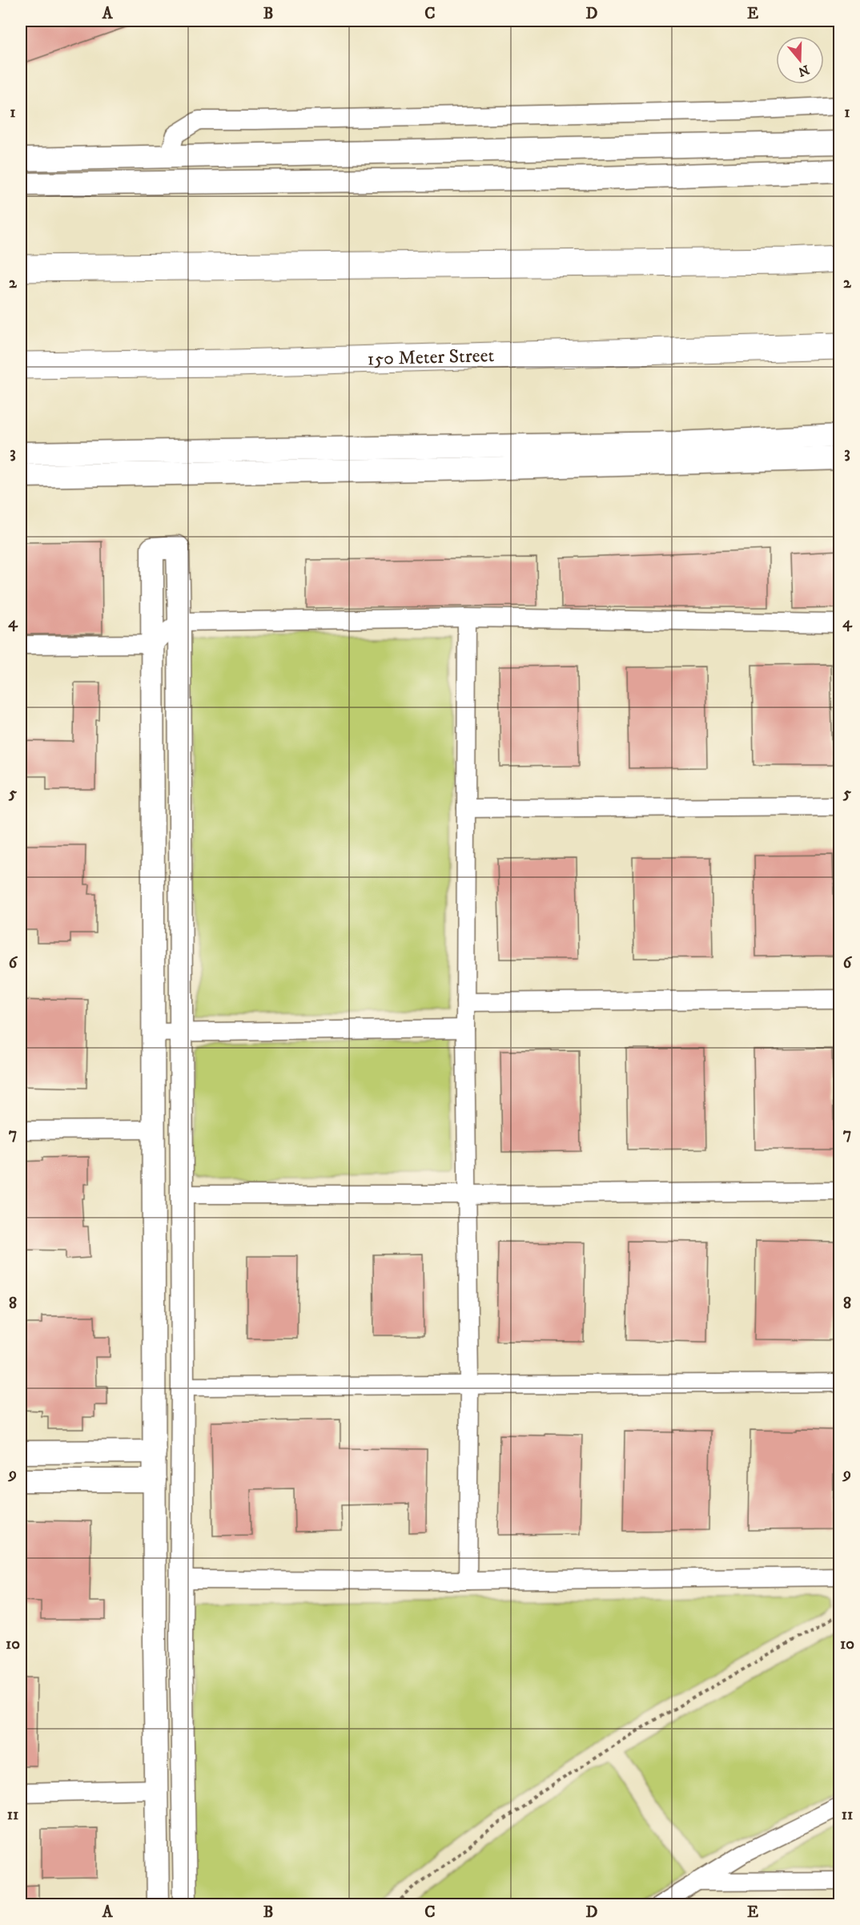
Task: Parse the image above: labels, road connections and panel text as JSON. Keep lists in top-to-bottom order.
{
  "streets": {
    "highway": ["150 Meter Street"]
  },
  "north": "bottom",
  "grid": {
    "columns": [
      "A",
      "B",
      "C",
      "D",
      "E"
    ],
    "rows": [
      "1",
      "2",
      "3",
      "4",
      "5",
      "6",
      "7",
      "8",
      "9",
      "10",
      "11"
    ]
  }
}
